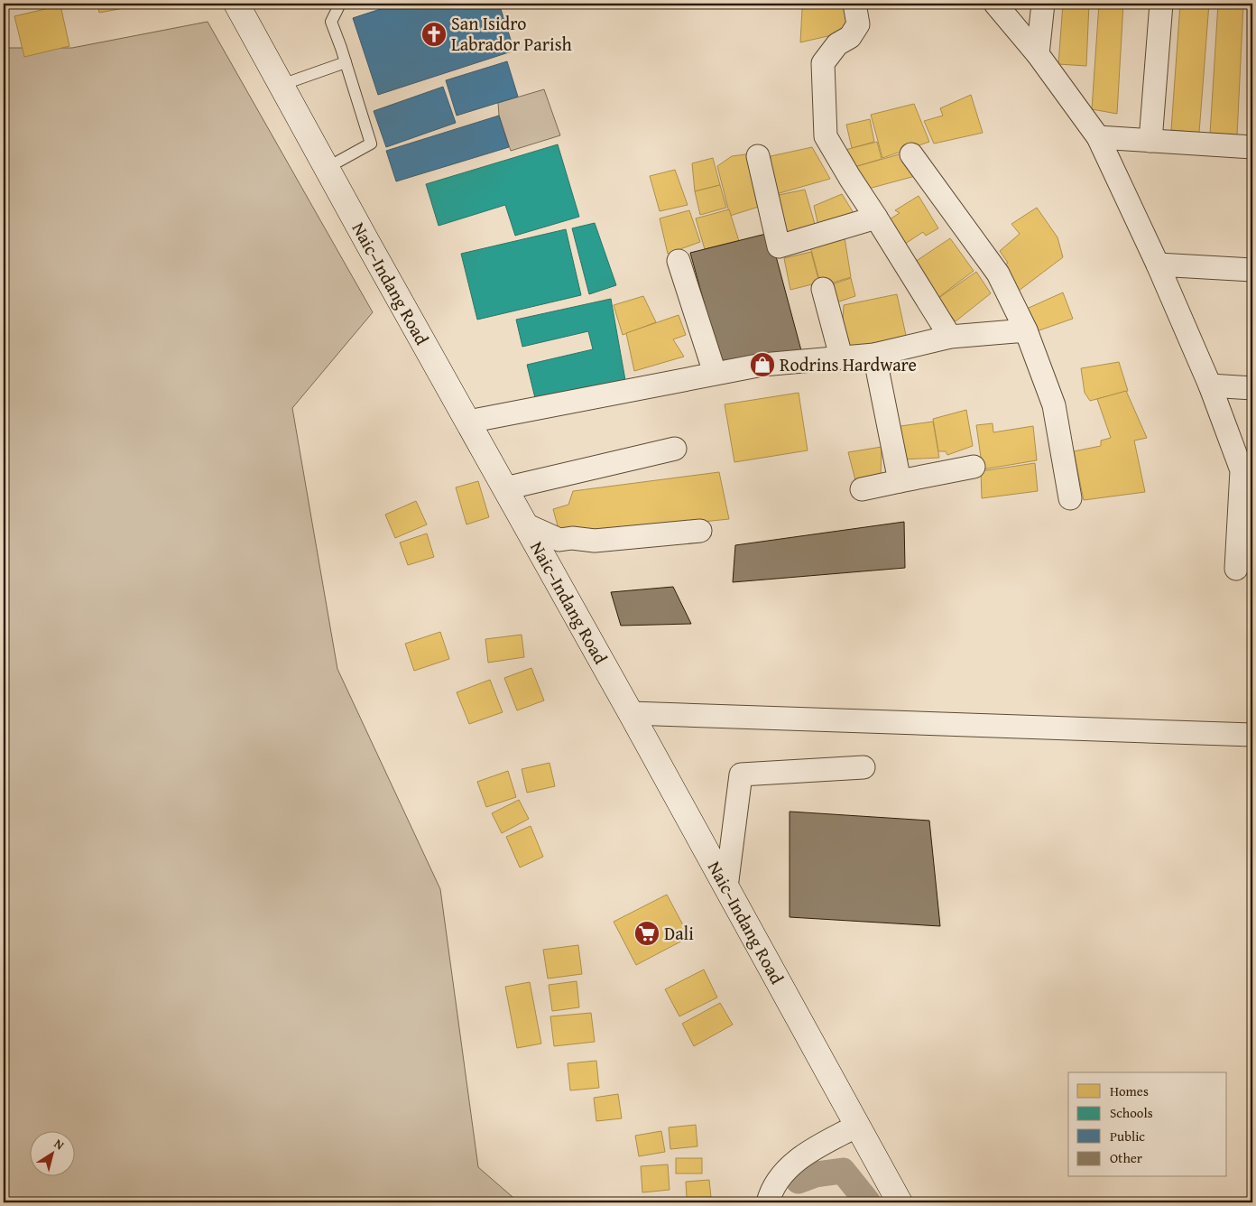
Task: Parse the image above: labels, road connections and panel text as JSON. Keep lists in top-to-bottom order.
{
  "streets": {
    "main road": ["Naic–Indang Road"]
  },
  "places": {
    "church": ["San Isidro Labrador Parish"],
    "shop": ["Rodrins Hardware"],
    "supermarket": ["Dali"]
  },
  "legend": [
    "Homes",
    "Schools",
    "Public",
    "Other"
  ],
  "north": "top right"
}
